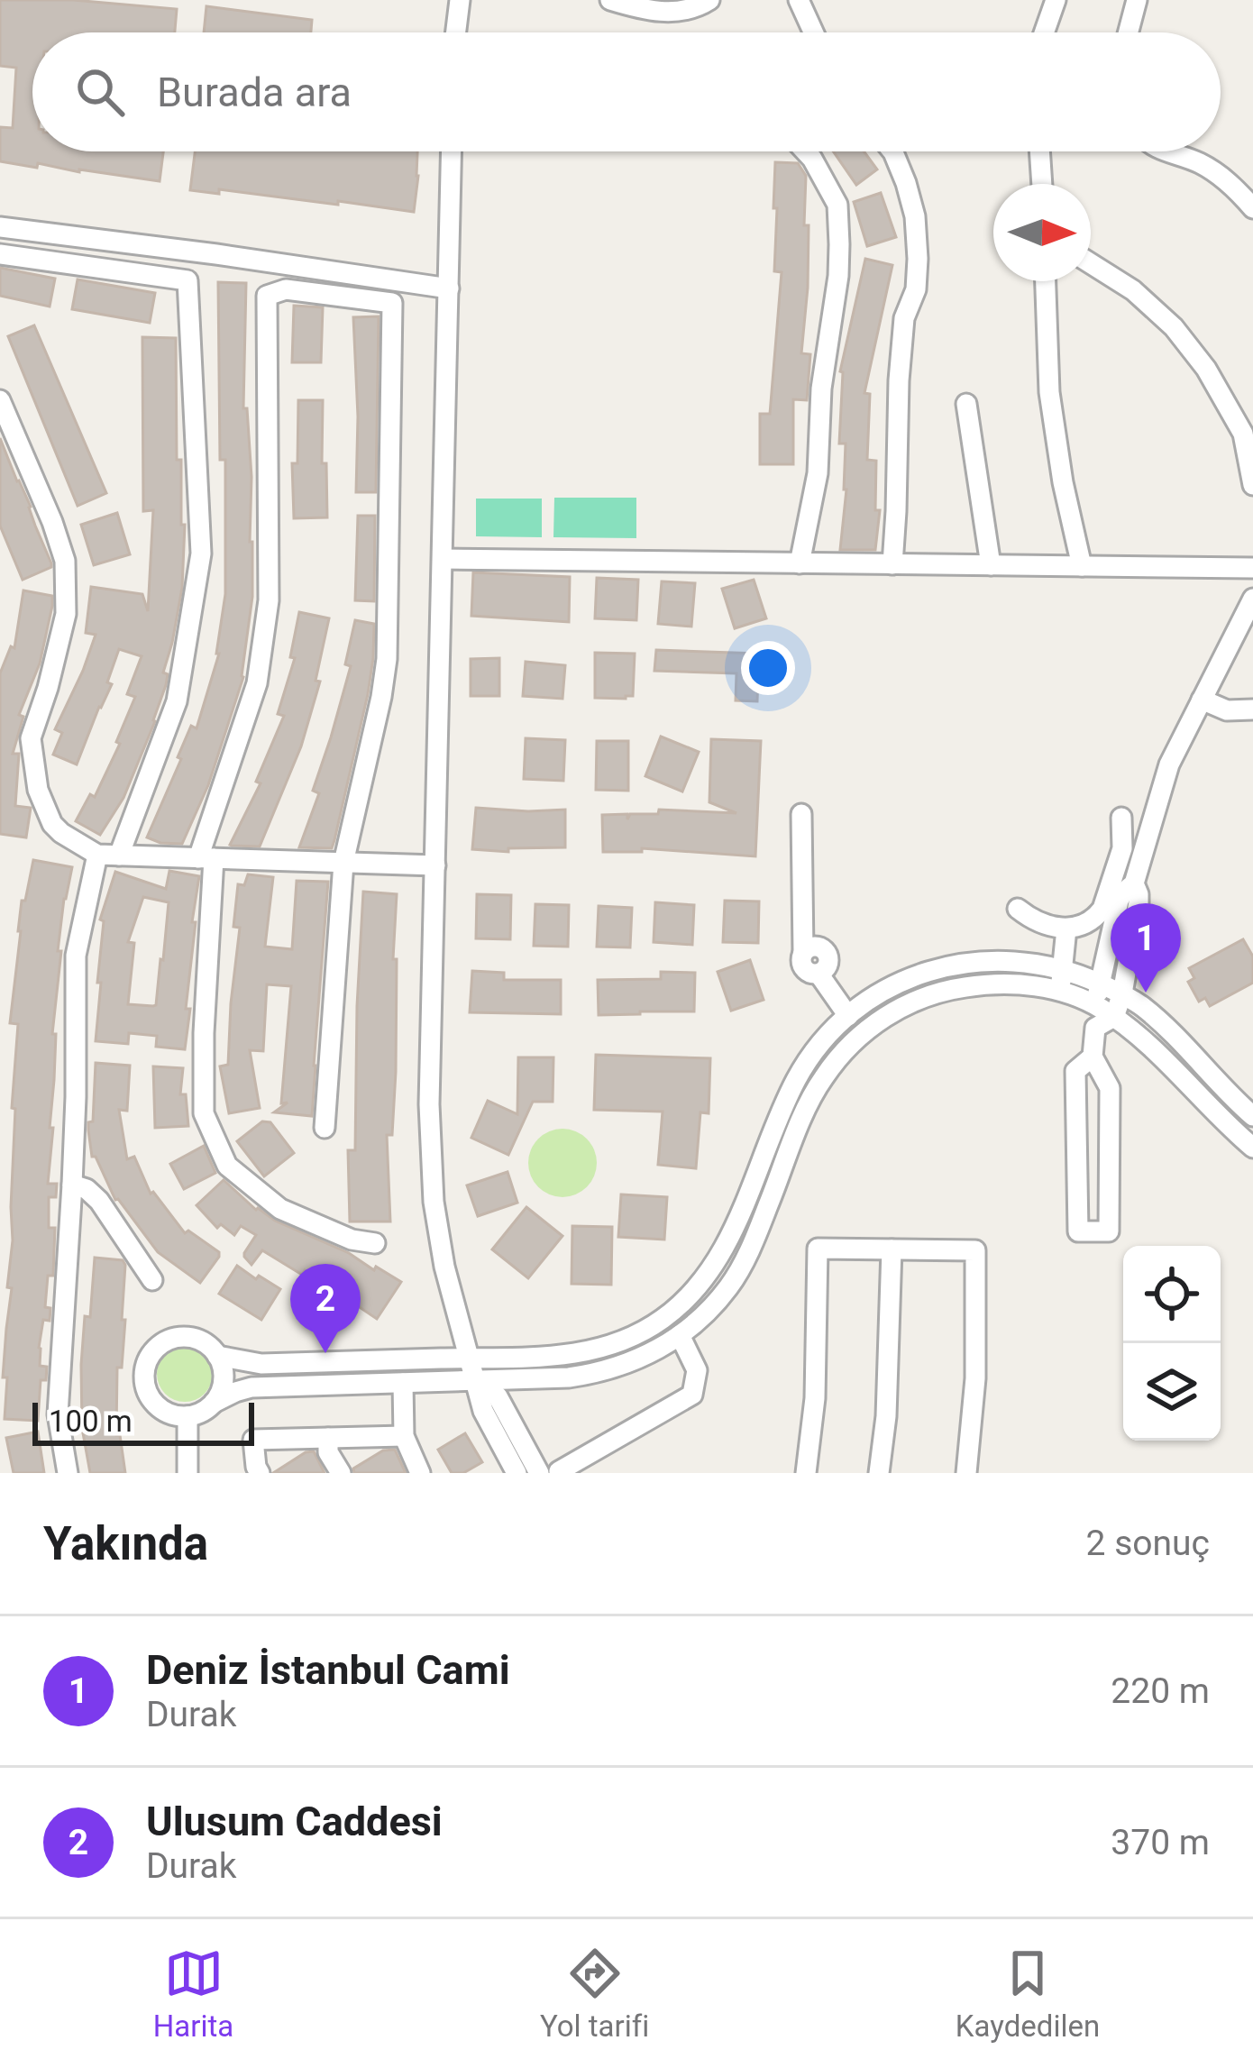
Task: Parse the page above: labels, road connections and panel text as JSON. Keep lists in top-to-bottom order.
{
  "scale_bar": "100 m",
  "north": "right",
  "page": {
    "search": "Burada ara",
    "pins": ["1", "2"],
    "scale": "100 m",
    "heading": ["Yakında", "2 sonuç"],
    "list": [
      {
        "mark": "1",
        "name": "Deniz İstanbul Cami",
        "note": "Durak",
        "value": "220 m"
      },
      {
        "mark": "2",
        "name": "Ulusum Caddesi",
        "note": "Durak",
        "value": "370 m"
      }
    ],
    "nav": ["Harita", "Yol tarifi", "Kaydedilen"]
  }
}
